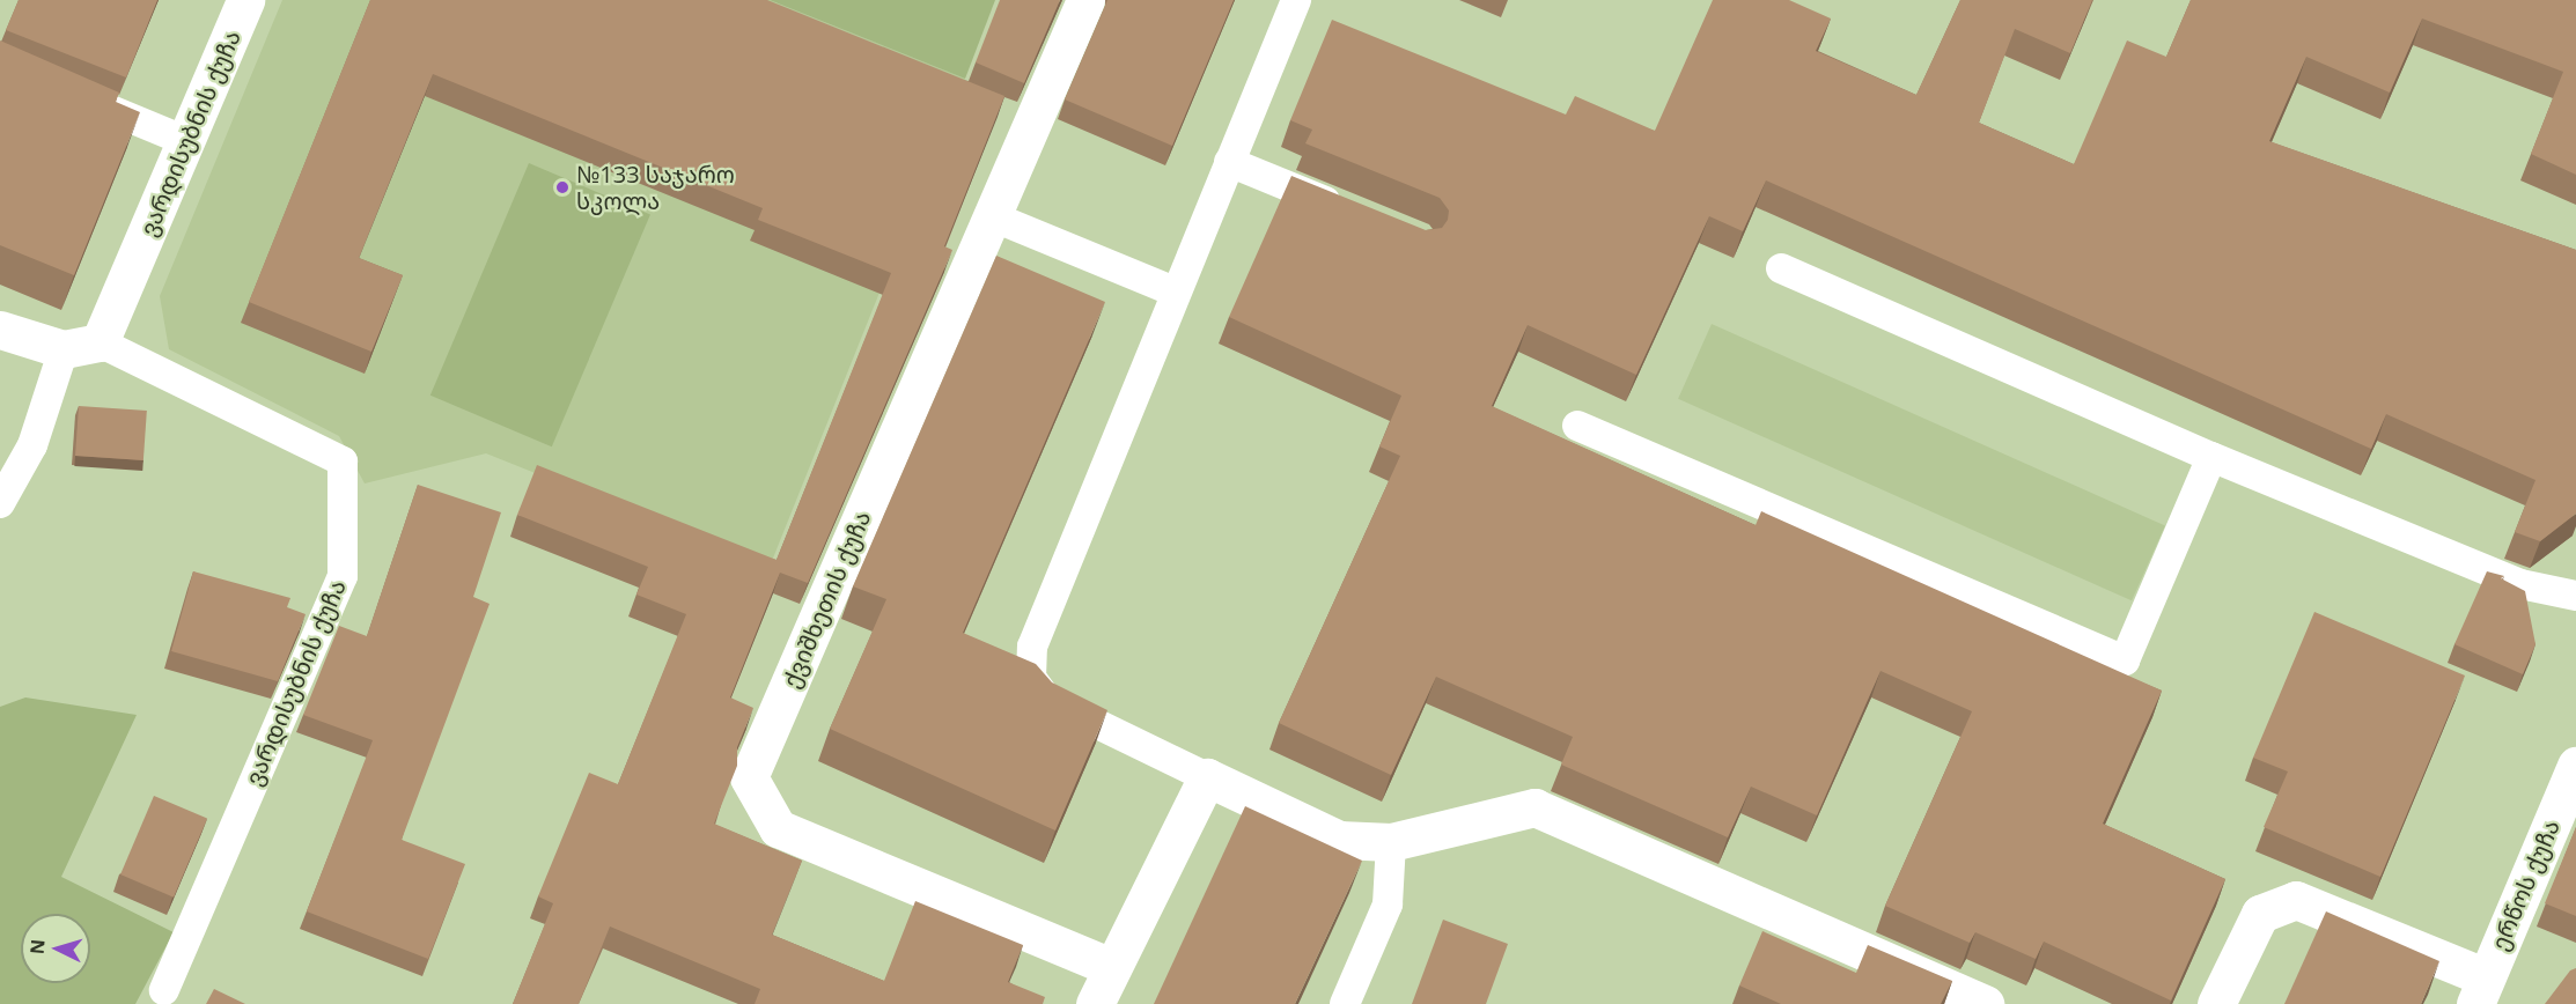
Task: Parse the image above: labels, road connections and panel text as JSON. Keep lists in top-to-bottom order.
{
  "streets": {
    "street": ["ვარდისუბნის ქუჩა", "ქვიშხეთის ქუჩა", "ერწოს ქუჩა"]
  },
  "places": ["№133 საჯარო სკოლა"],
  "north": "left"
}
